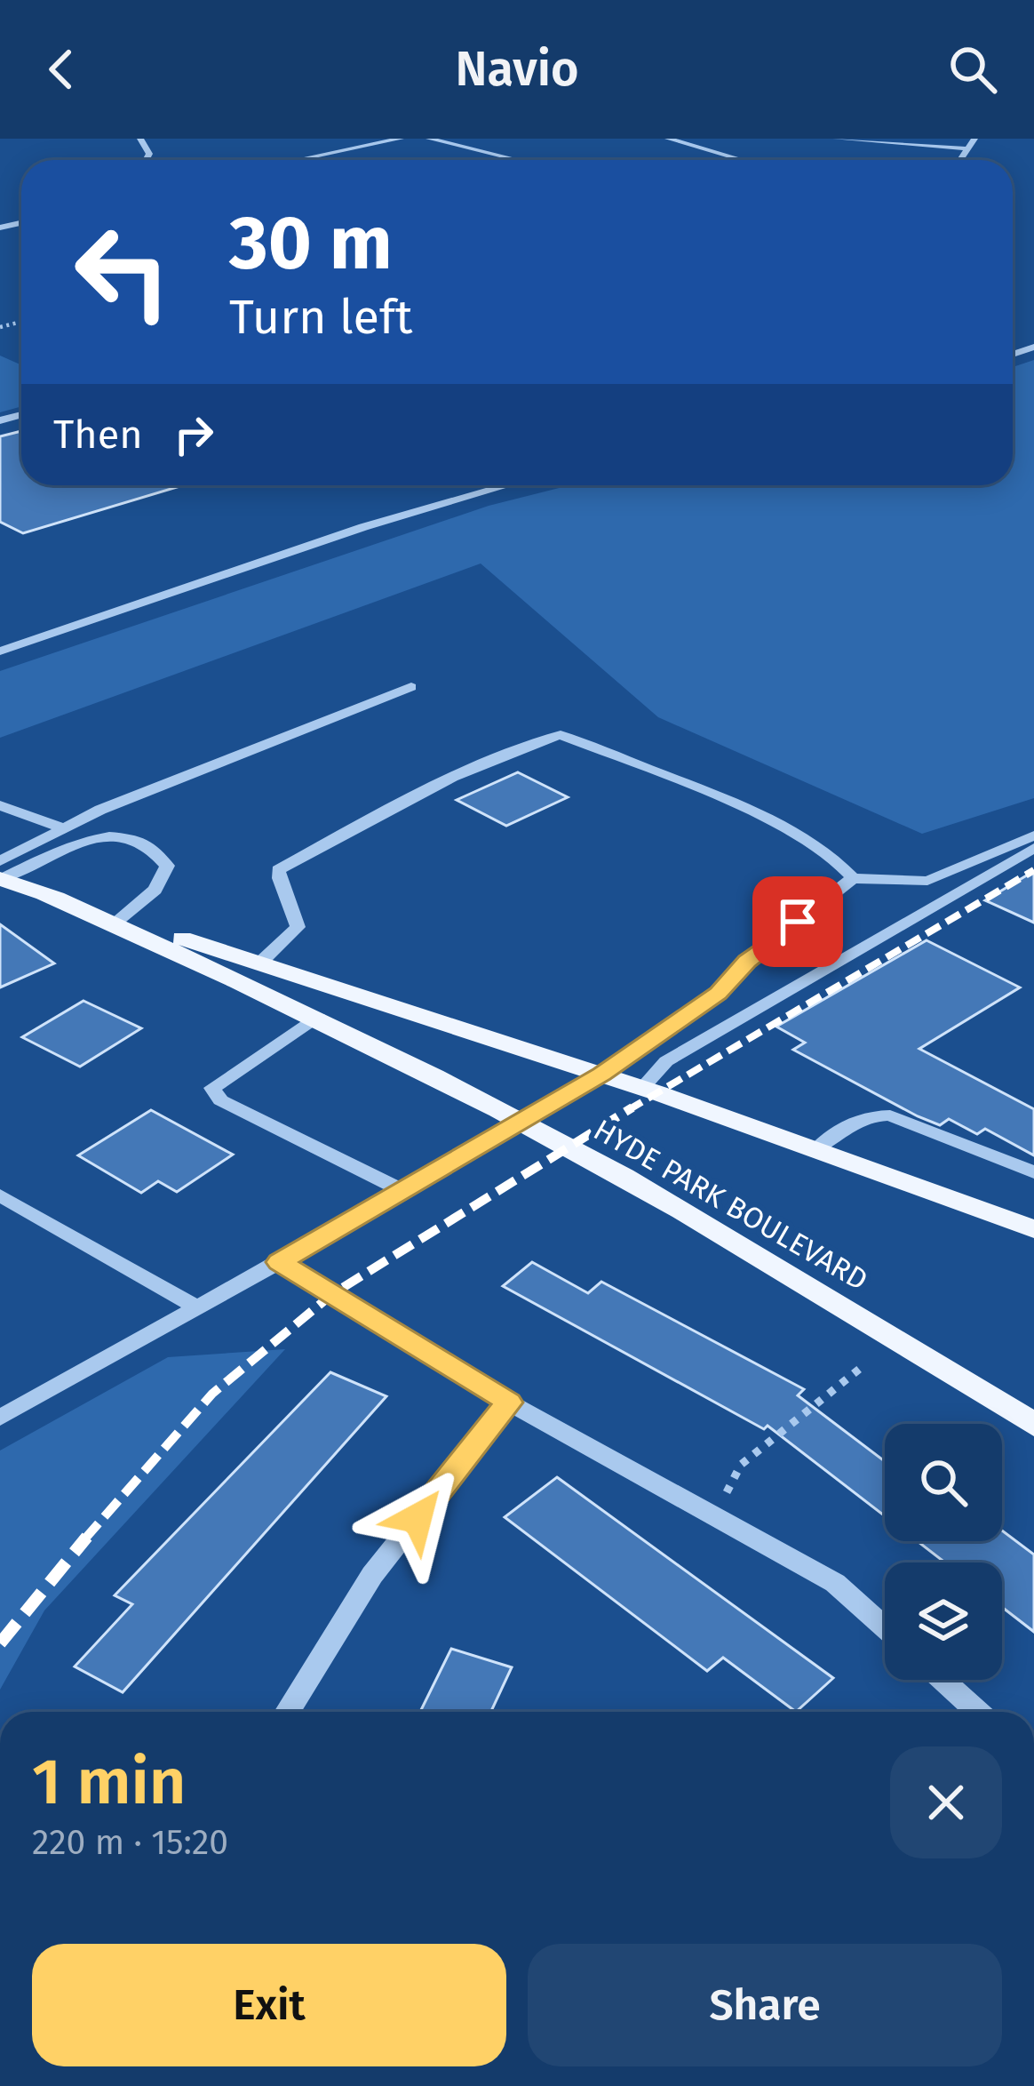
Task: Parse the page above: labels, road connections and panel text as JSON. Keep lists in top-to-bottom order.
{
  "streets": {
    "main road": ["HYDE PARK BOULEVARD"]
  },
  "page": {
    "header": "Navio",
    "turn": ["30 m", "Turn left"],
    "then": "Then",
    "heading": ["1 min", "220 m · 15:20"],
    "buttons": ["Exit", "Share"]
  }
}
